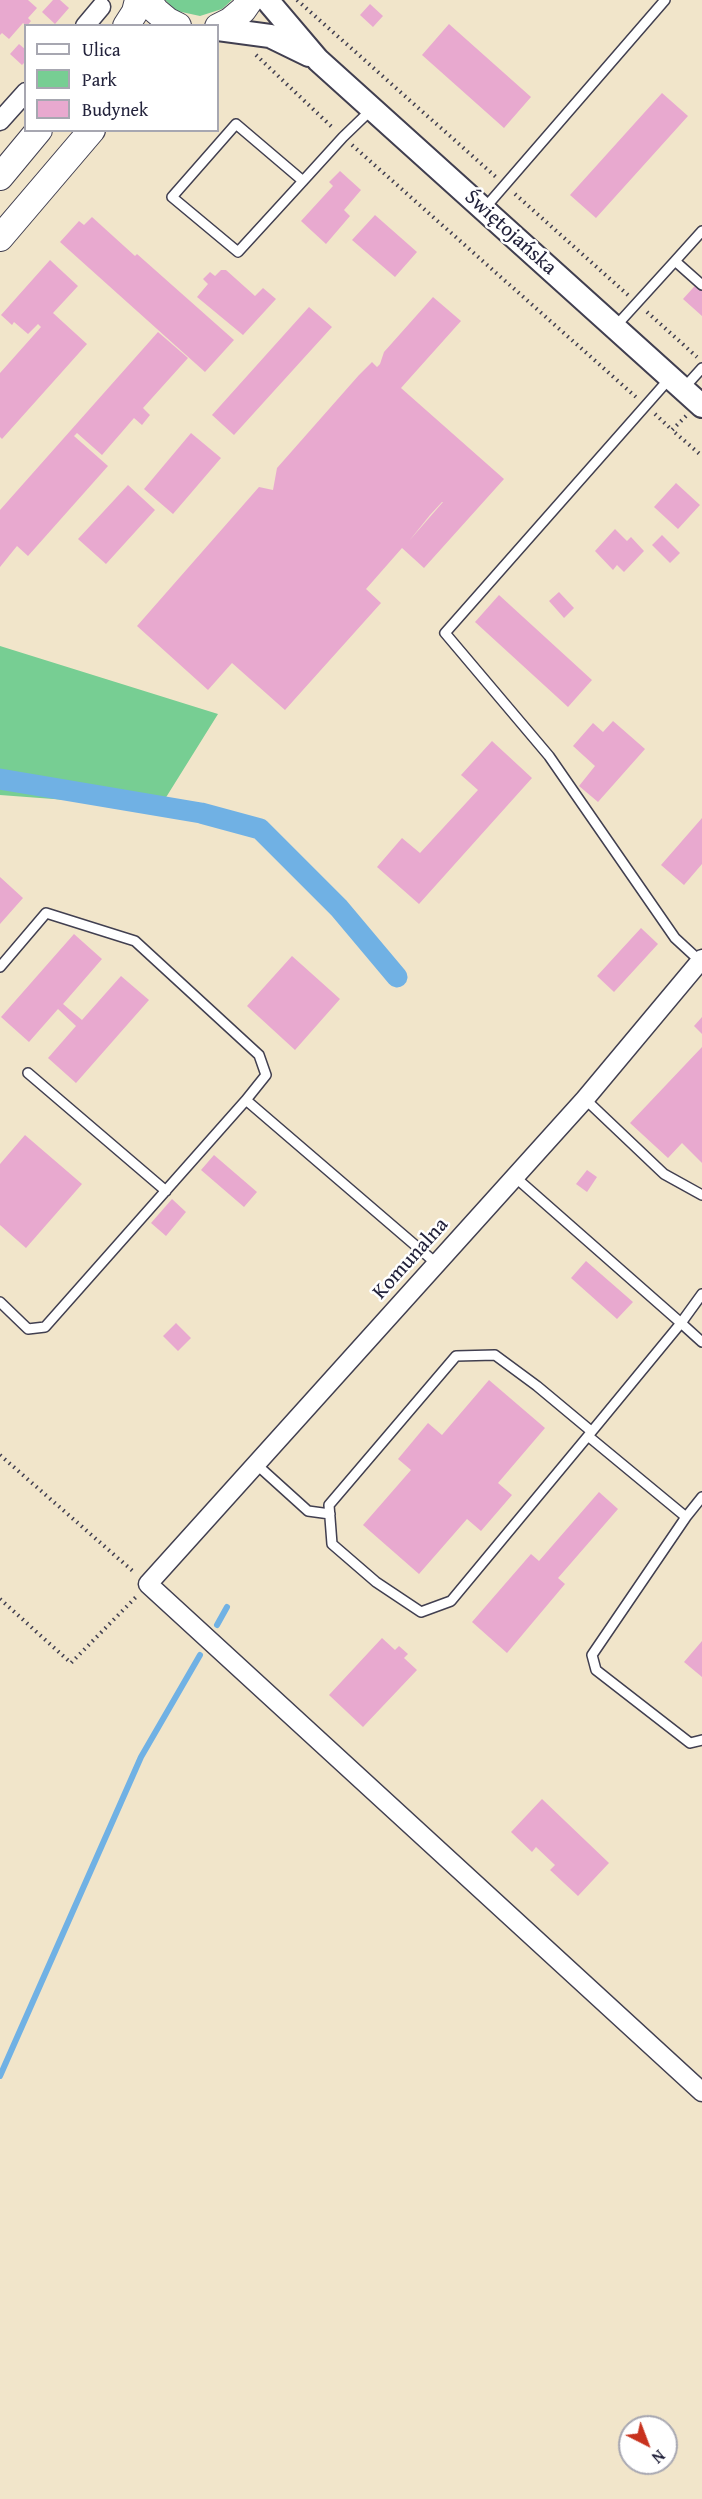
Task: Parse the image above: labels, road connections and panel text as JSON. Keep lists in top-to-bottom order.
{
  "streets": {
    "street": ["Świętojańska", "Komunalna"]
  },
  "legend": ["Ulica", "Park", "Budynek"],
  "north": "bottom right"
}
